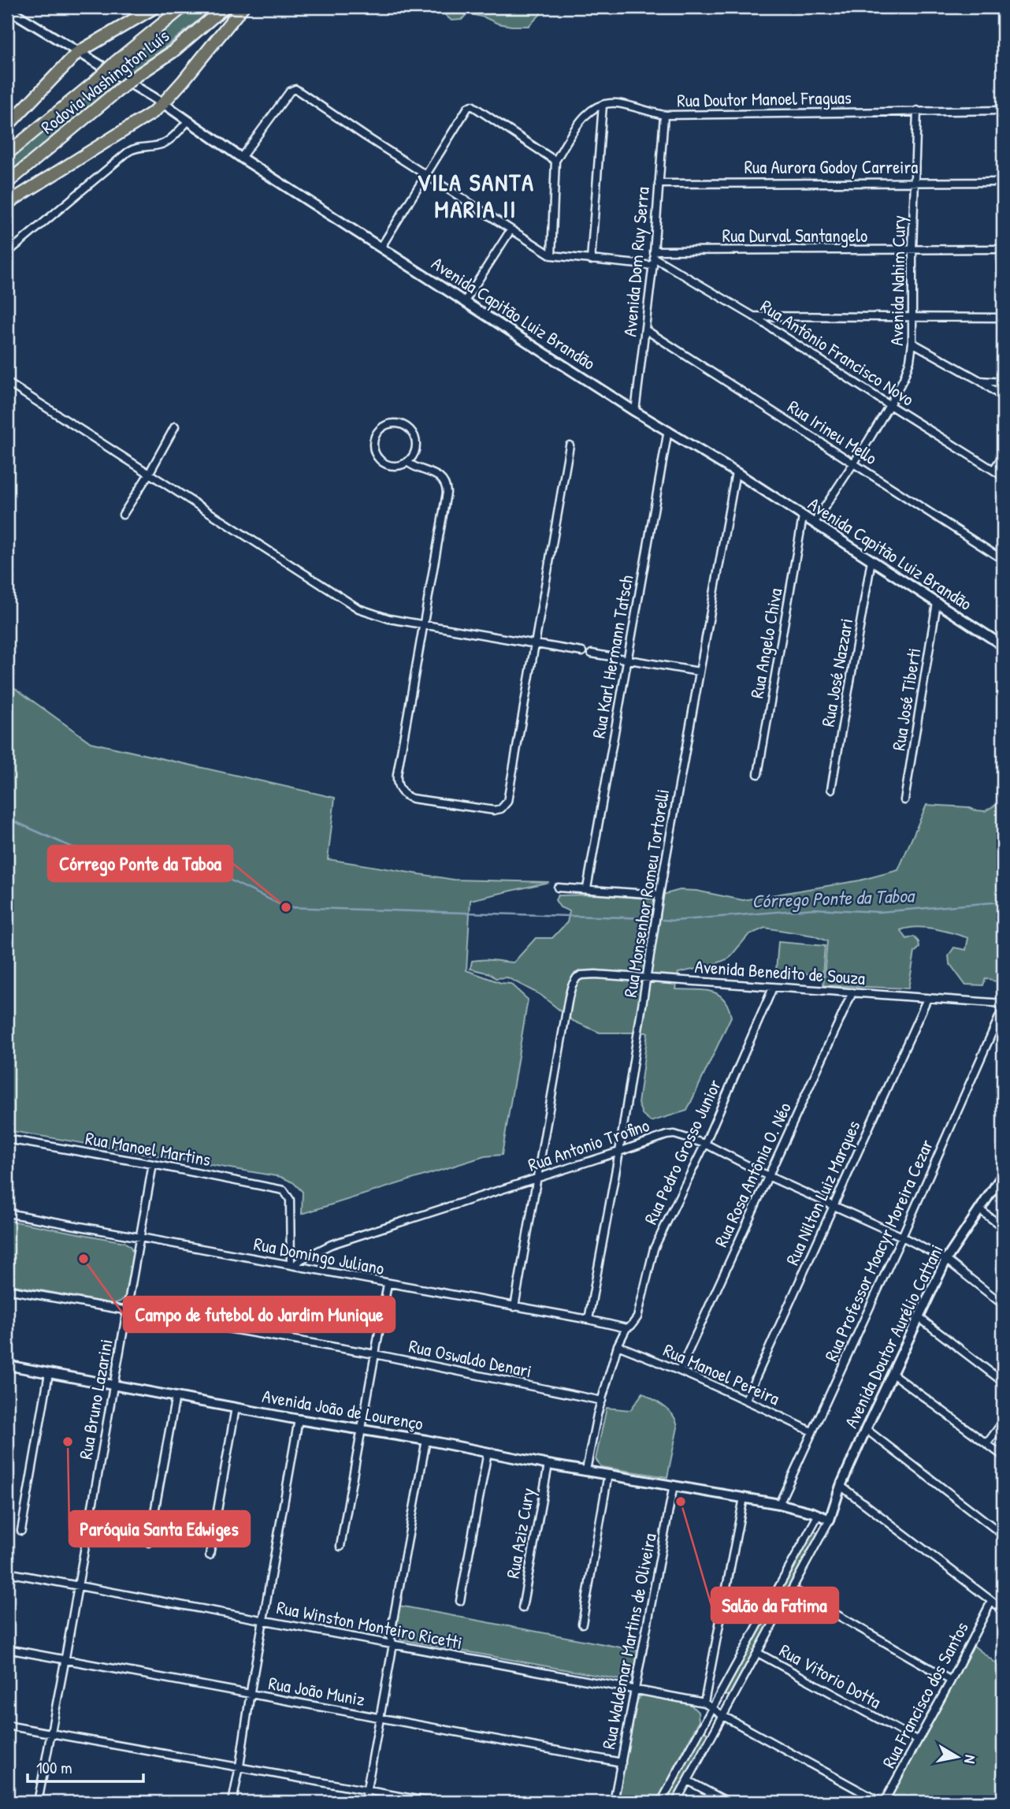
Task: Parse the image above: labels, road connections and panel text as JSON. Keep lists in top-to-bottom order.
{
  "streets": {
    "highway": ["Rodovia Washington Luís"],
    "street": [
      "Rua Doutor Manoel Fraguas",
      "Rua Aurora Godoy Carreira",
      "Rua Durval Santangelo",
      "Avenida Dom Ruy Serra",
      "Avenida Nahim Cury",
      "Avenida Capitão Luiz Brandão",
      "Rua Antônio Francisco Novo",
      "Rua Irineu Mello",
      "Rua Angelo Chiva",
      "Rua Karl Hermann Tatsch",
      "Rua José Nazzari",
      "Rua José Tiberti",
      "Rua Monsenhor Romeu Tortorelli",
      "Avenida Benedito de Souza",
      "Rua Antonio Trofino",
      "Rua Manoel Martins",
      "Rua Pedro Grosso Junior",
      "Rua Rosa Antônia O. Néo",
      "Rua Nilton Luiz Marques",
      "Rua Professor Moacyr Moreira Cezar",
      "Rua Domingo Juliano",
      "Avenida Doutor Aurélio Cattani",
      "Rua Oswaldo Denari",
      "Rua Manoel Pereira",
      "Rua Bruno Lazarini",
      "Avenida João de Lourenço",
      "Rua Aziz Cury",
      "Rua Winston Monteiro Ricetti",
      "Rua Waldemar Martins de Oliveira",
      "Rua Vitorio Dotta",
      "Rua João Muniz",
      "Rua Francisco dos Santos"
    ]
  },
  "crossings": [
    ["Rua Doutor Manoel Fraguas", "Avenida Dom Ruy Serra"],
    ["Rua Doutor Manoel Fraguas", "Avenida Nahim Cury"],
    ["Rua Aurora Godoy Carreira", "Avenida Dom Ruy Serra"],
    ["Rua Aurora Godoy Carreira", "Avenida Nahim Cury"],
    ["Rua Durval Santangelo", "Avenida Dom Ruy Serra"],
    ["Rua Durval Santangelo", "Avenida Nahim Cury"],
    ["Rua Durval Santangelo", "Rua Antônio Francisco Novo"],
    ["Avenida Dom Ruy Serra", "Avenida Capitão Luiz Brandão"],
    ["Avenida Dom Ruy Serra", "Rua Antônio Francisco Novo"],
    ["Avenida Dom Ruy Serra", "Rua Irineu Mello"],
    ["Avenida Nahim Cury", "Avenida Capitão Luiz Brandão"],
    ["Avenida Nahim Cury", "Rua Antônio Francisco Novo"],
    ["Avenida Nahim Cury", "Rua Irineu Mello"],
    ["Avenida Capitão Luiz Brandão", "Rua Angelo Chiva"],
    ["Avenida Capitão Luiz Brandão", "Rua Karl Hermann Tatsch"],
    ["Avenida Capitão Luiz Brandão", "Rua José Nazzari"],
    ["Avenida Capitão Luiz Brandão", "Rua José Tiberti"],
    ["Avenida Capitão Luiz Brandão", "Rua Monsenhor Romeu Tortorelli"],
    ["Rua Monsenhor Romeu Tortorelli", "Avenida Benedito de Souza"],
    ["Rua Monsenhor Romeu Tortorelli", "Rua Antonio Trofino"],
    ["Rua Monsenhor Romeu Tortorelli", "Rua Domingo Juliano"],
    ["Avenida Benedito de Souza", "Rua Antonio Trofino"],
    ["Avenida Benedito de Souza", "Rua Pedro Grosso Junior"],
    ["Avenida Benedito de Souza", "Rua Rosa Antônia O. Néo"],
    ["Avenida Benedito de Souza", "Rua Nilton Luiz Marques"],
    ["Rua Antonio Trofino", "Rua Manoel Martins"],
    ["Rua Antonio Trofino", "Rua Pedro Grosso Junior"],
    ["Rua Antonio Trofino", "Rua Rosa Antônia O. Néo"],
    ["Rua Antonio Trofino", "Rua Nilton Luiz Marques"],
    ["Rua Antonio Trofino", "Rua Professor Moacyr Moreira Cezar"],
    ["Rua Antonio Trofino", "Rua Domingo Juliano"],
    ["Rua Antonio Trofino", "Avenida Doutor Aurélio Cattani"],
    ["Rua Manoel Martins", "Rua Domingo Juliano"],
    ["Rua Manoel Martins", "Rua Bruno Lazarini"],
    ["Rua Pedro Grosso Junior", "Rua Domingo Juliano"],
    ["Rua Pedro Grosso Junior", "Rua Oswaldo Denari"],
    ["Rua Pedro Grosso Junior", "Rua Manoel Pereira"],
    ["Rua Pedro Grosso Junior", "Avenida João de Lourenço"],
    ["Rua Rosa Antônia O. Néo", "Rua Manoel Pereira"],
    ["Rua Nilton Luiz Marques", "Rua Manoel Pereira"],
    ["Rua Professor Moacyr Moreira Cezar", "Rua Manoel Pereira"],
    ["Rua Professor Moacyr Moreira Cezar", "Avenida João de Lourenço"],
    ["Rua Domingo Juliano", "Rua Bruno Lazarini"],
    ["Avenida Doutor Aurélio Cattani", "Rua Winston Monteiro Ricetti"],
    ["Avenida Doutor Aurélio Cattani", "Rua Vitorio Dotta"],
    ["Rua Oswaldo Denari", "Rua Bruno Lazarini"],
    ["Rua Bruno Lazarini", "Avenida João de Lourenço"],
    ["Rua Bruno Lazarini", "Rua Winston Monteiro Ricetti"],
    ["Rua Bruno Lazarini", "Rua João Muniz"],
    ["Avenida João de Lourenço", "Rua Aziz Cury"],
    ["Avenida João de Lourenço", "Rua Waldemar Martins de Oliveira"],
    ["Rua Winston Monteiro Ricetti", "Rua Waldemar Martins de Oliveira"],
    ["Rua Waldemar Martins de Oliveira", "Rua João Muniz"],
    ["Rua Vitorio Dotta", "Rua Francisco dos Santos"]
  ],
  "districts": ["VILA SANTA MARIA II"],
  "water": ["Córrego Ponte da Taboa"],
  "places": [
    "Córrego Ponte da Taboa",
    "Campo de futebol do Jardim Munique",
    "Paróquia Santa Edwiges",
    "Salão da Fatima"
  ],
  "scale_bar": "100 m",
  "north": "right"
}
